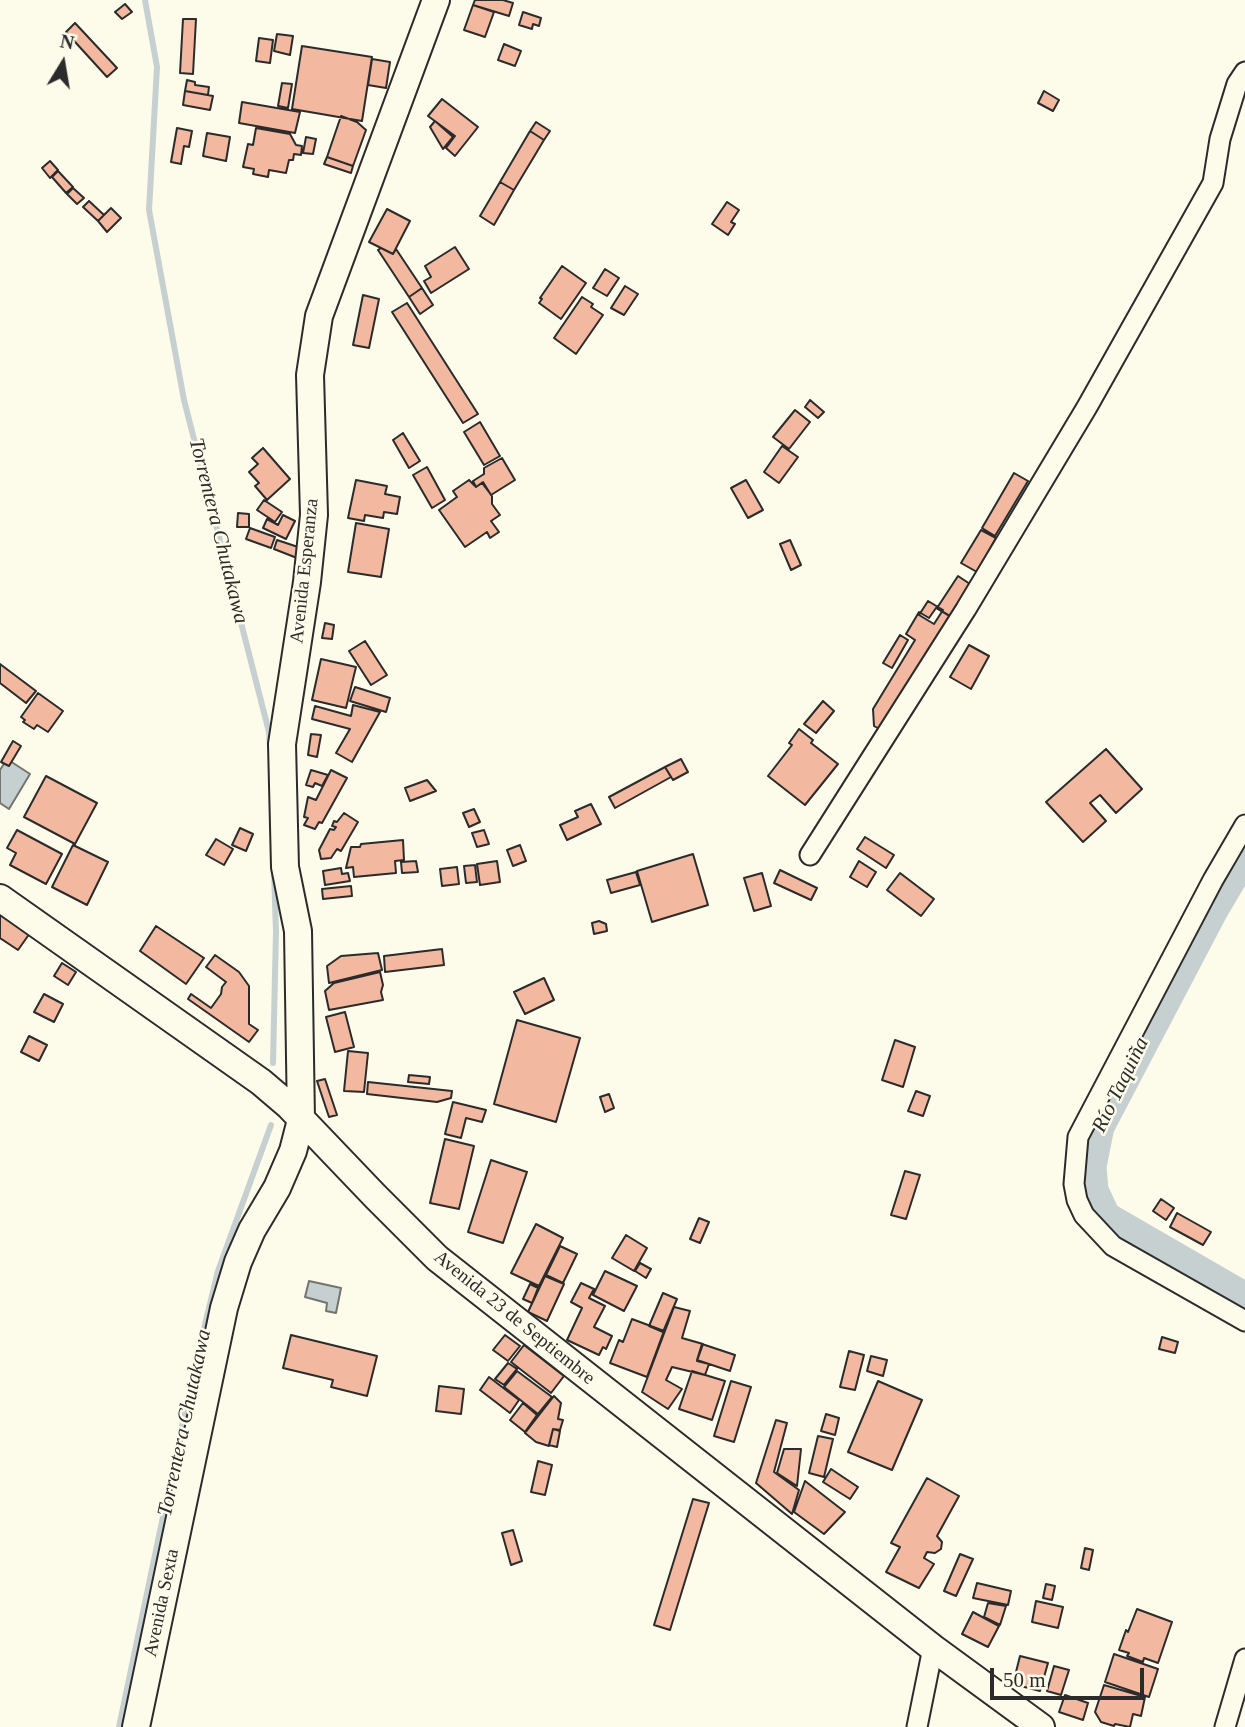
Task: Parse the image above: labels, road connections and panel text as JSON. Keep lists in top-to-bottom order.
{
  "streets": {
    "main road": ["Avenida Esperanza", "Avenida 23 de Septiembre", "Avenida Sexta"]
  },
  "crossings": [
    ["Avenida Esperanza", "Avenida 23 de Septiembre"],
    ["Avenida Esperanza", "Avenida Sexta"],
    ["Avenida 23 de Septiembre", "Avenida Sexta"]
  ],
  "water": ["Torrentera Chutakawa", "Río Taquiña"],
  "scale_bar": "50 m",
  "north": "top"
}
